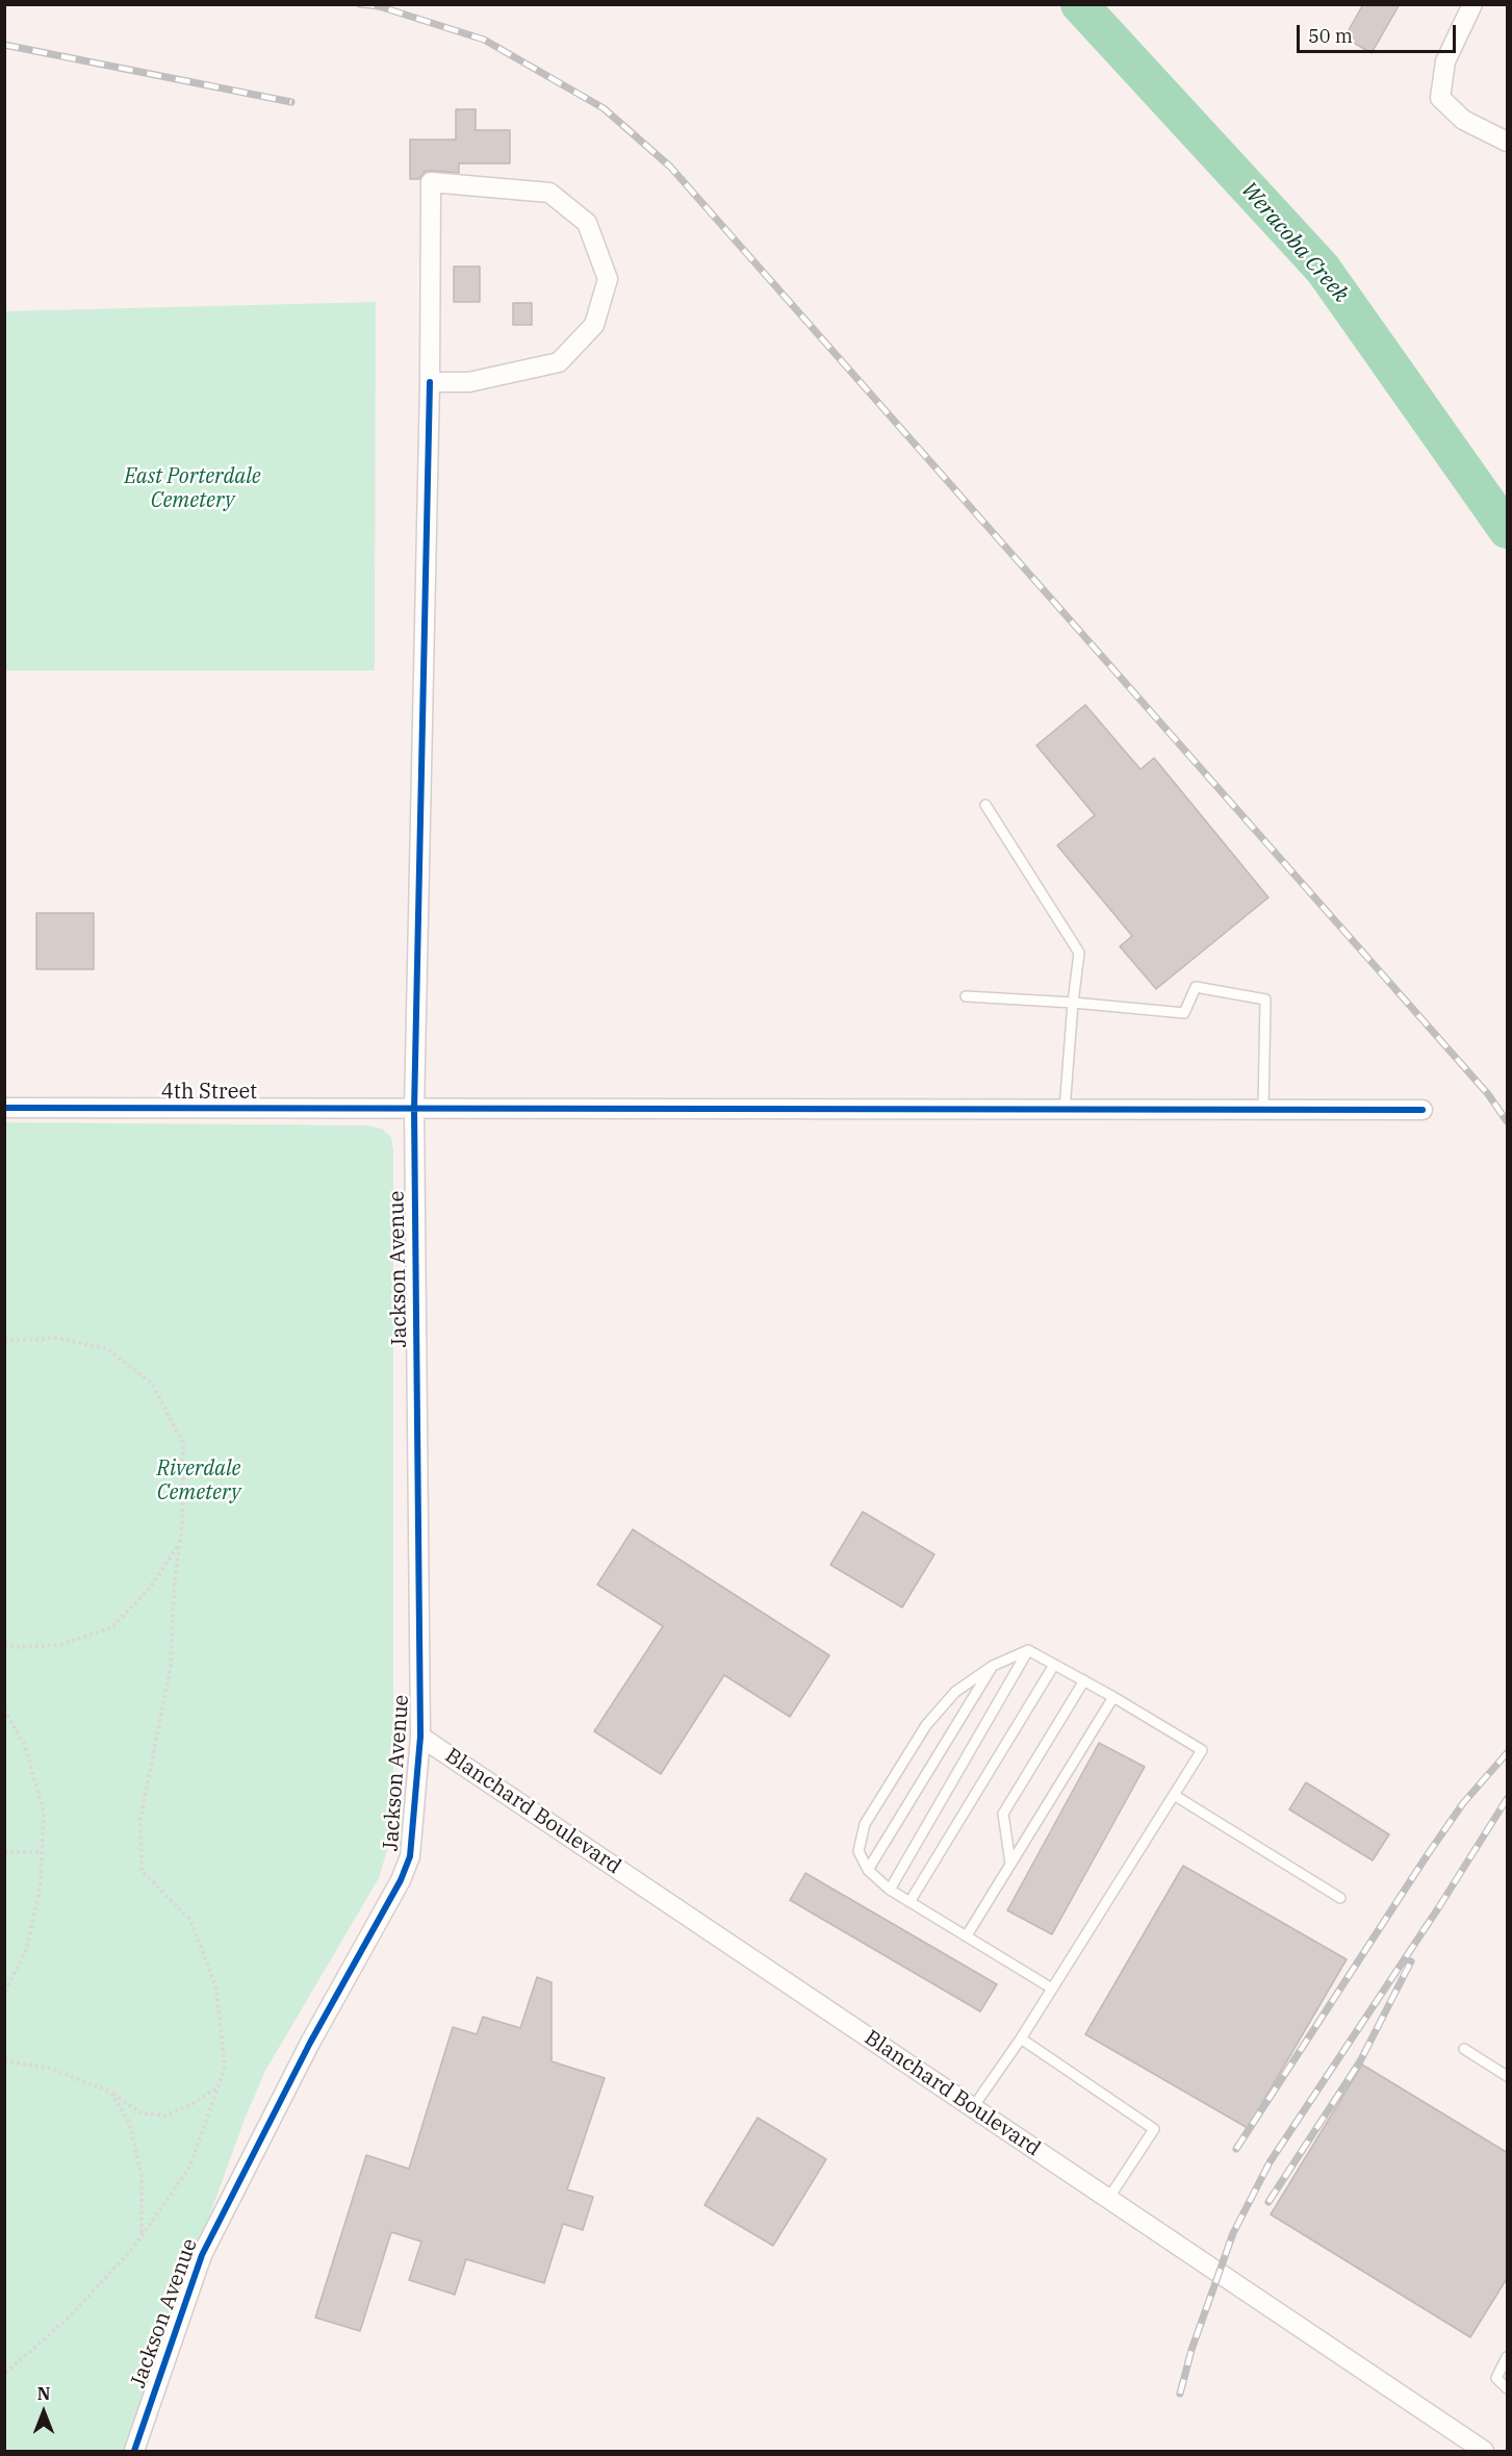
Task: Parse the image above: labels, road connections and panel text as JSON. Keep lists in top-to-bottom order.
{
  "streets": {
    "street": ["4th Street", "Jackson Avenue", "Blanchard Boulevard"]
  },
  "crossings": [
    ["4th Street", "Jackson Avenue"],
    ["Jackson Avenue", "Blanchard Boulevard"]
  ],
  "water": ["Weracoba Creek"],
  "parks": ["East Porterdale Cemetery", "Riverdale Cemetery"],
  "scale_bar": "50 m",
  "north": "top"
}
